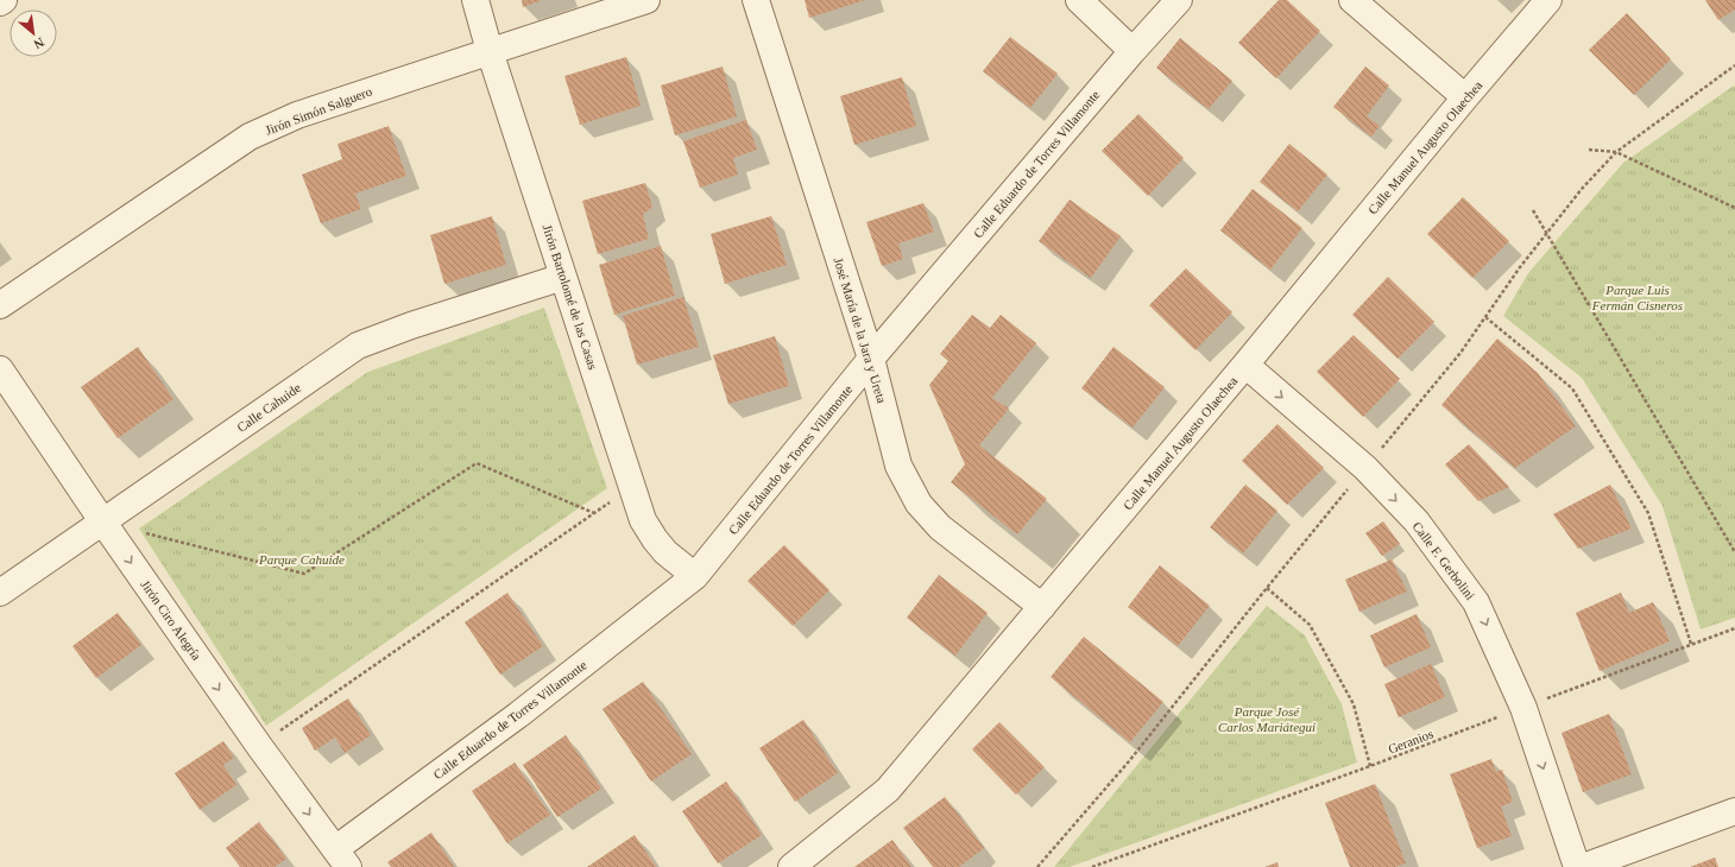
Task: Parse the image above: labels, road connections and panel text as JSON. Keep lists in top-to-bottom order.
{
  "streets": {
    "street": [
      "Jirón Simón Salguero",
      "Calle Manuel Augusto Olaechea",
      "Calle Eduardo de Torres Villamonte",
      "Jirón Bartolomé de las Casas",
      "José María de la Jara y Ureta",
      "Calle Cahuide",
      "Calle F. Gerbolini",
      "Jirón Ciro Alegría"
    ],
    "path": ["Geranios"]
  },
  "crossings": [
    ["Jirón Simón Salguero", "Jirón Bartolomé de las Casas"],
    ["Calle Manuel Augusto Olaechea", "José María de la Jara y Ureta"],
    ["Calle Manuel Augusto Olaechea", "Calle F. Gerbolini"],
    ["Calle Eduardo de Torres Villamonte", "Jirón Bartolomé de las Casas"],
    ["Calle Eduardo de Torres Villamonte", "José María de la Jara y Ureta"],
    ["Calle Eduardo de Torres Villamonte", "Jirón Ciro Alegría"],
    ["Jirón Bartolomé de las Casas", "Calle Cahuide"],
    ["Calle Cahuide", "Jirón Ciro Alegría"],
    ["Calle F. Gerbolini", "Geranios"]
  ],
  "one_way": ["Calle F. Gerbolini", "Jirón Ciro Alegría"],
  "parks": ["Parque Luis Fermán Cisneros", "Parque Cahuide", "Parque José Carlos Mariátegui"],
  "north": "bottom right"
}
